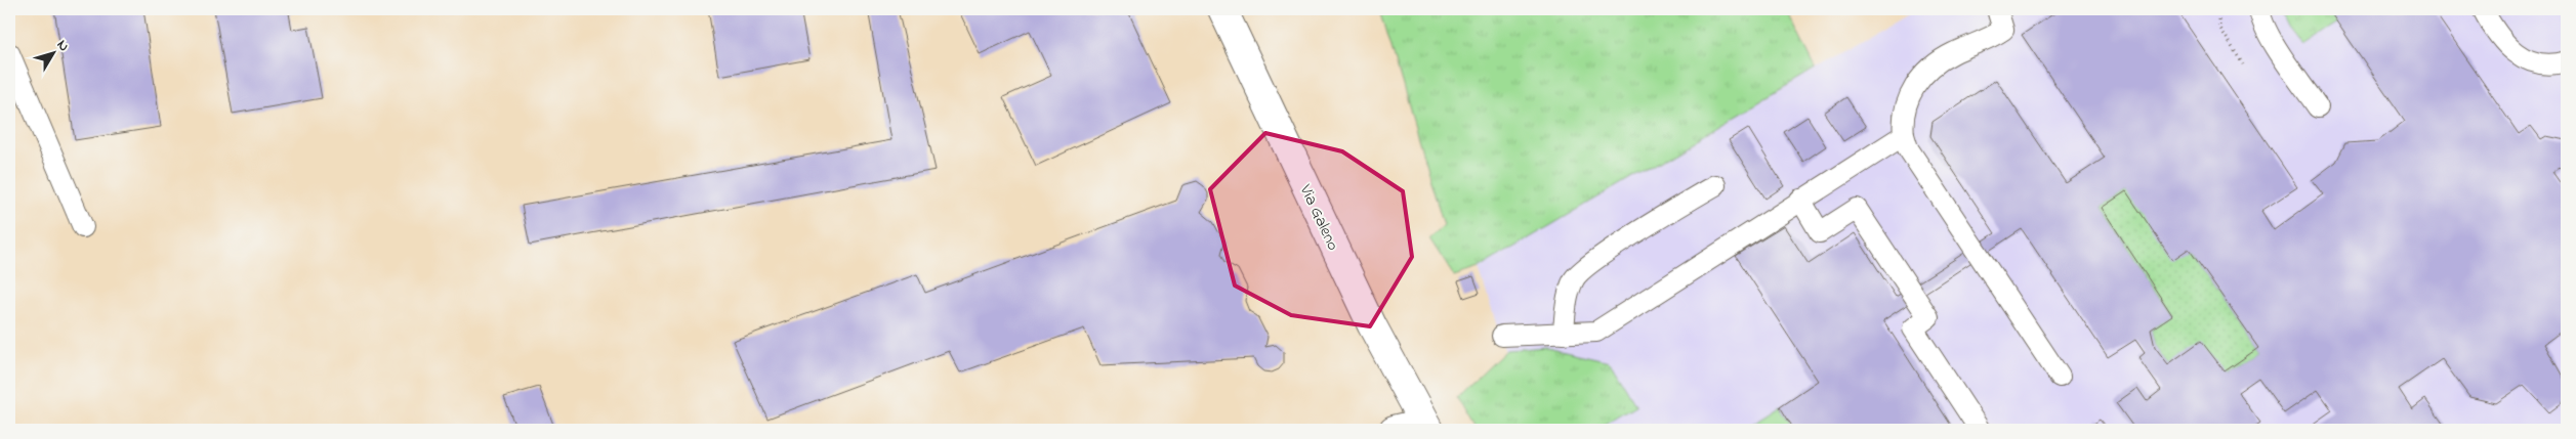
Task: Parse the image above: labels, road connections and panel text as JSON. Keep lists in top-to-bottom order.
{
  "streets": {
    "main road": ["Via Galeno"]
  },
  "north": "top right"
}
